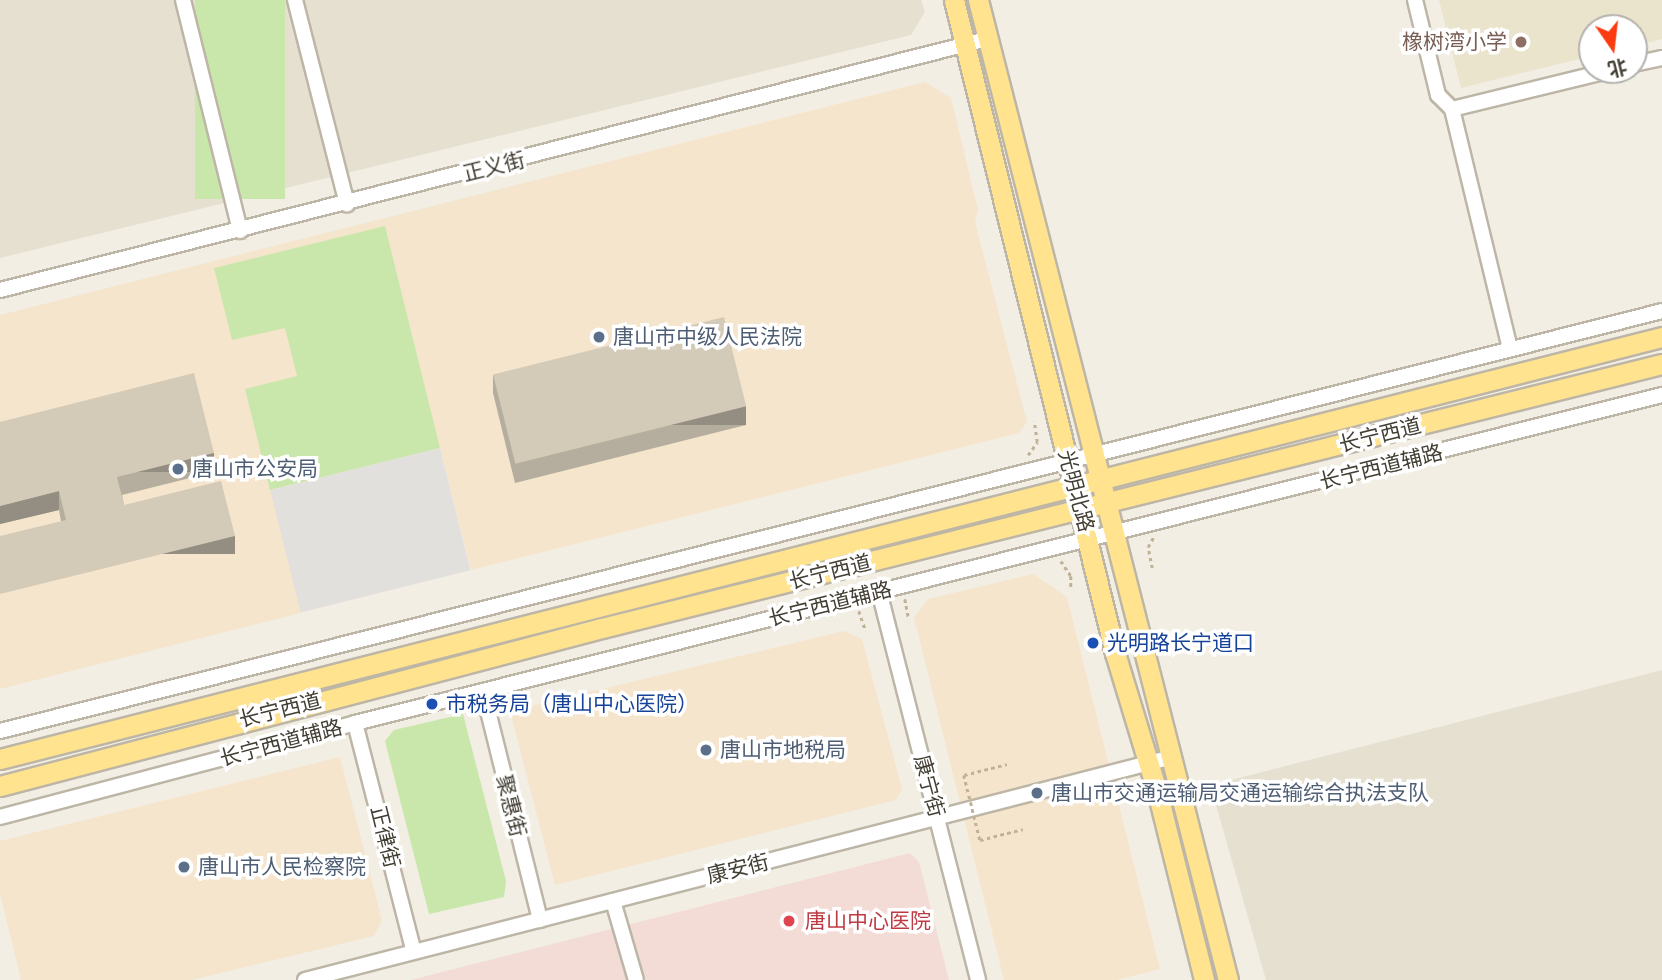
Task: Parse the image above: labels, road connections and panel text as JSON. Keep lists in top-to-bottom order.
{
  "streets": {
    "main road": ["长宁西道", "光明北路"],
    "street": [
      "正义街",
      "长宁西道辅路",
      "康宁街",
      "聚惠街",
      "正律街",
      "康安街"
    ]
  },
  "crossings": [
    ["正义街", "光明北路"],
    ["长宁西道", "光明北路"],
    ["长宁西道辅路", "光明北路"],
    ["长宁西道辅路", "康宁街"],
    ["长宁西道辅路", "聚惠街"],
    ["长宁西道辅路", "正律街"],
    ["光明北路", "康安街"],
    ["康宁街", "康安街"],
    ["聚惠街", "康安街"],
    ["正律街", "康安街"]
  ],
  "places": [
    "橡树湾小学",
    "唐山市中级人民法院",
    "唐山市公安局",
    "光明路长宁道口",
    "市税务局（唐山中心医院）",
    "唐山市地税局",
    "唐山市交通运输局交通运输综合执法支队",
    "唐山市人民检察院",
    "唐山中心医院"
  ],
  "north": "bottom"
}
